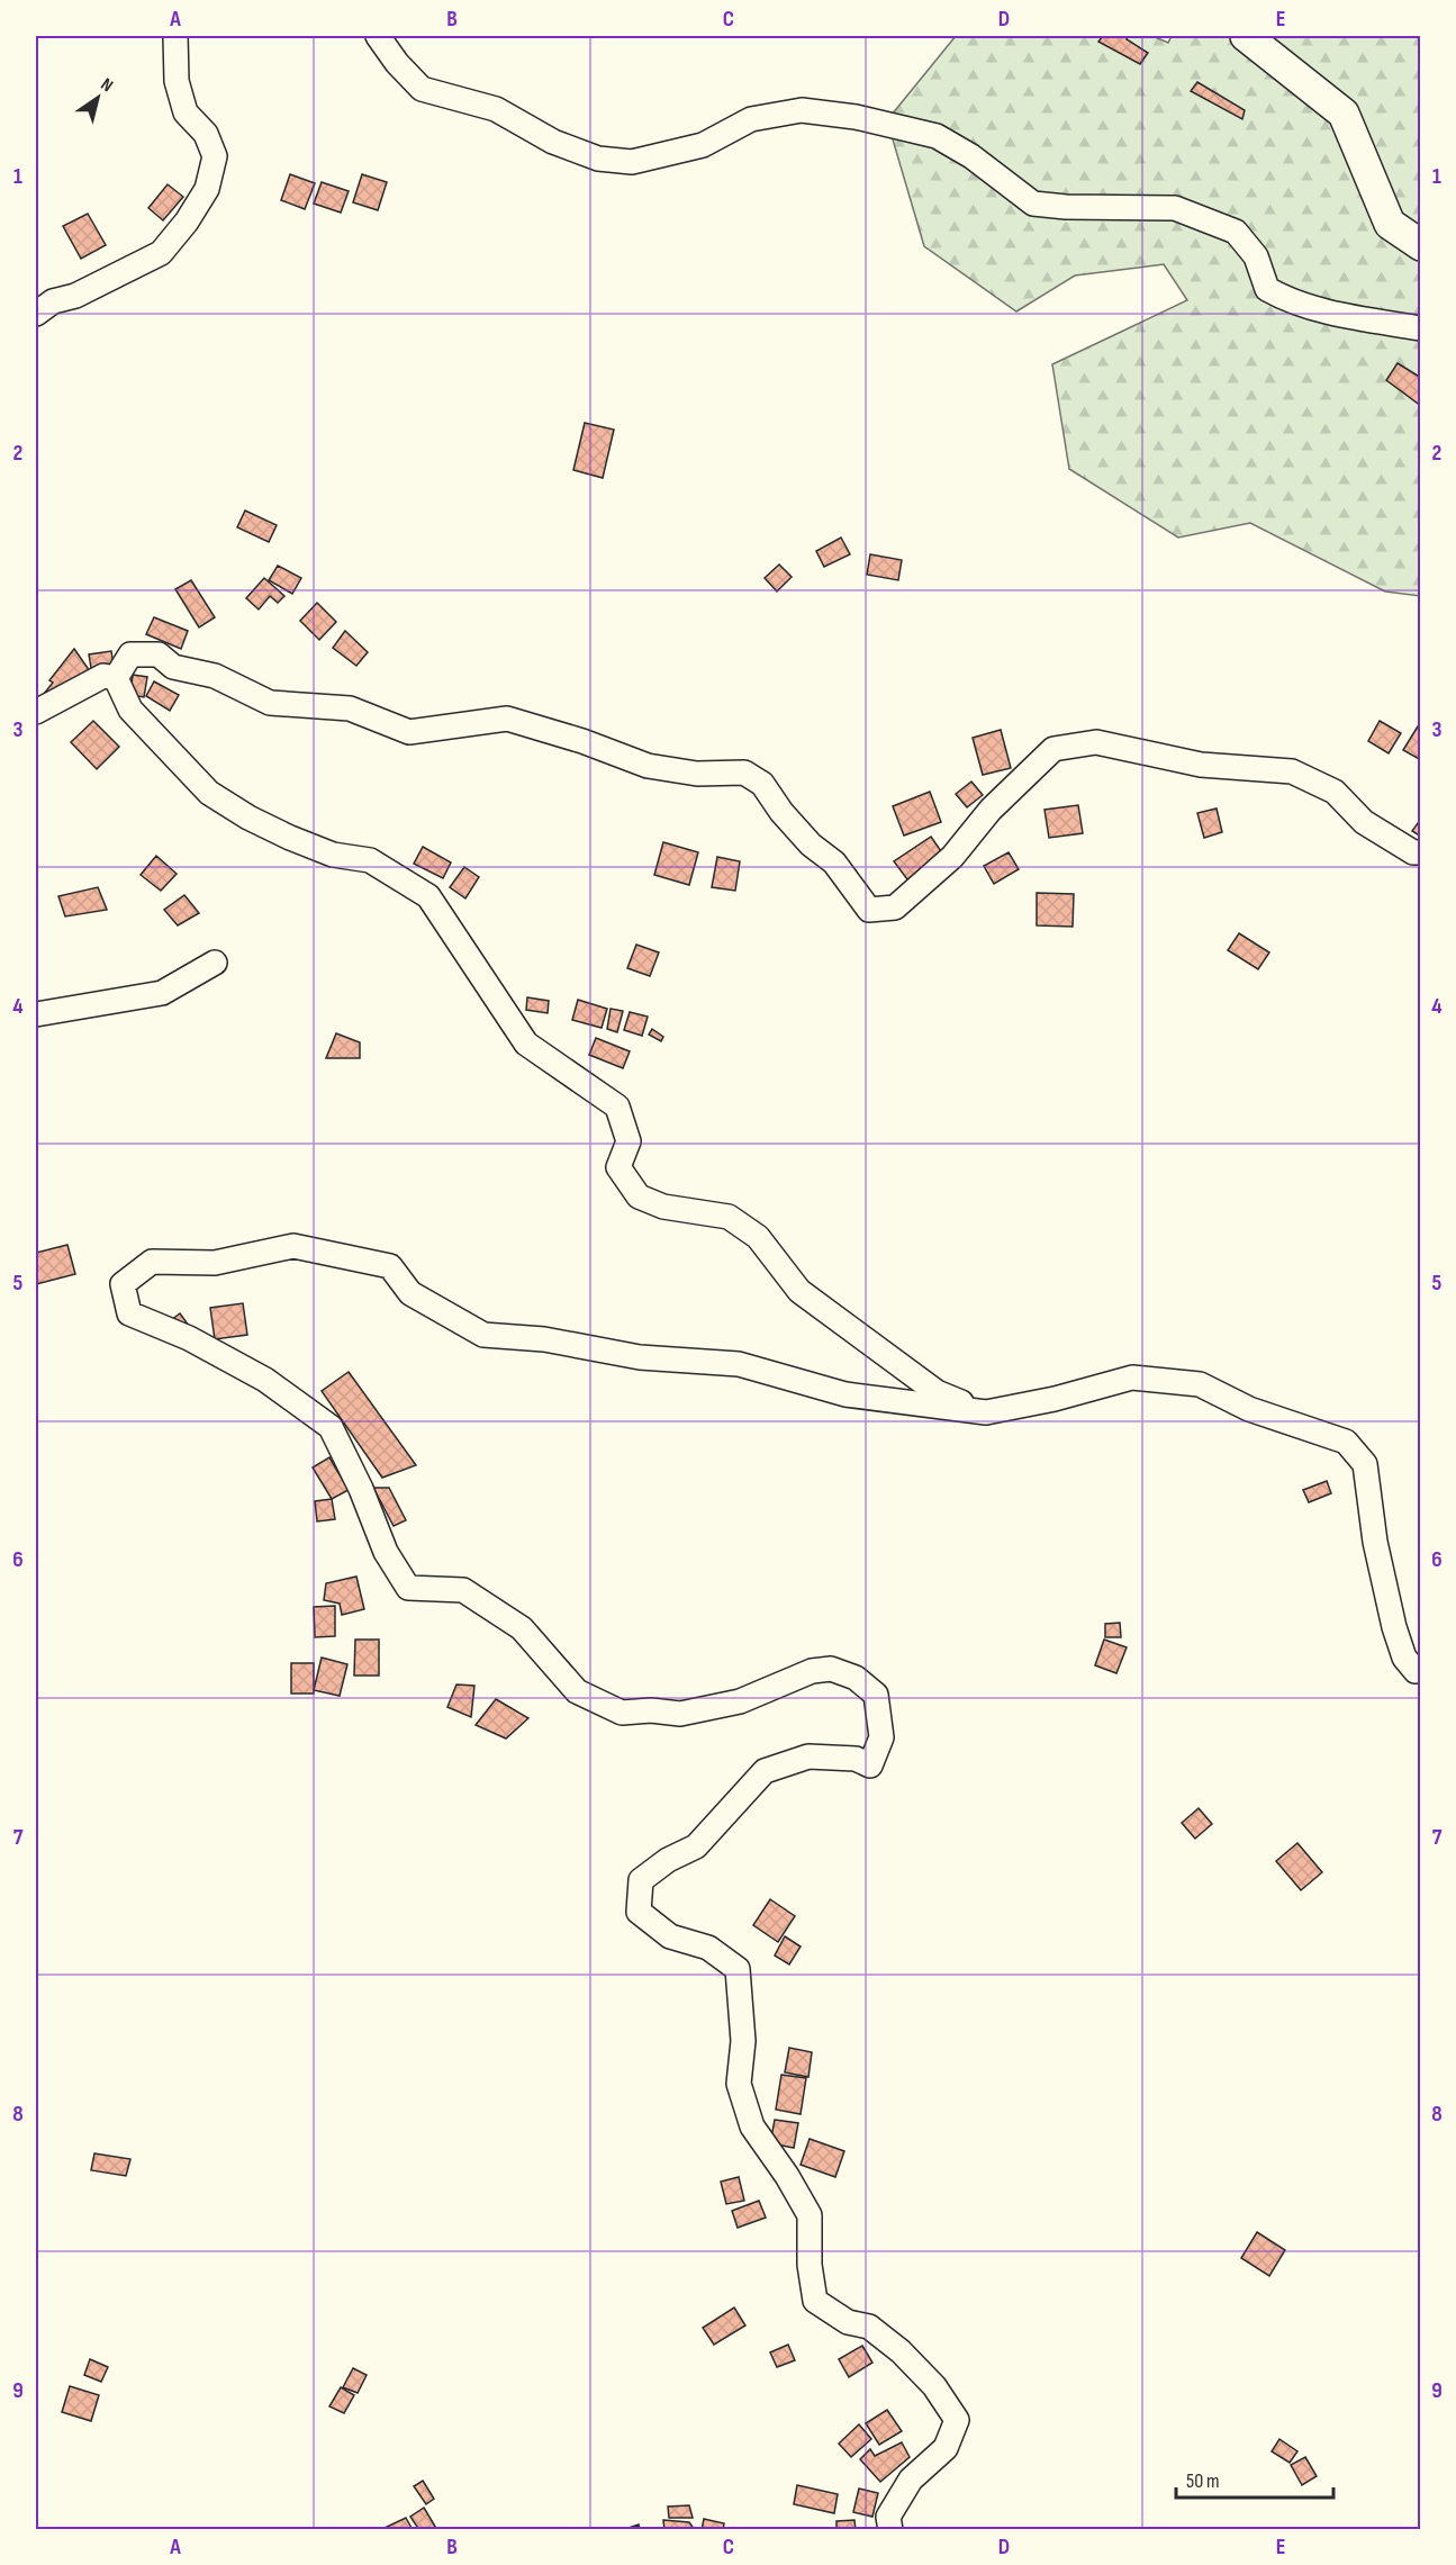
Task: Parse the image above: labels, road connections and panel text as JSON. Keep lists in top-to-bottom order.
{
  "scale_bar": "50 m",
  "north": "top right",
  "grid": {
    "columns": [
      "A",
      "B",
      "C",
      "D",
      "E"
    ],
    "rows": [
      "1",
      "2",
      "3",
      "4",
      "5",
      "6",
      "7",
      "8",
      "9"
    ]
  }
}
